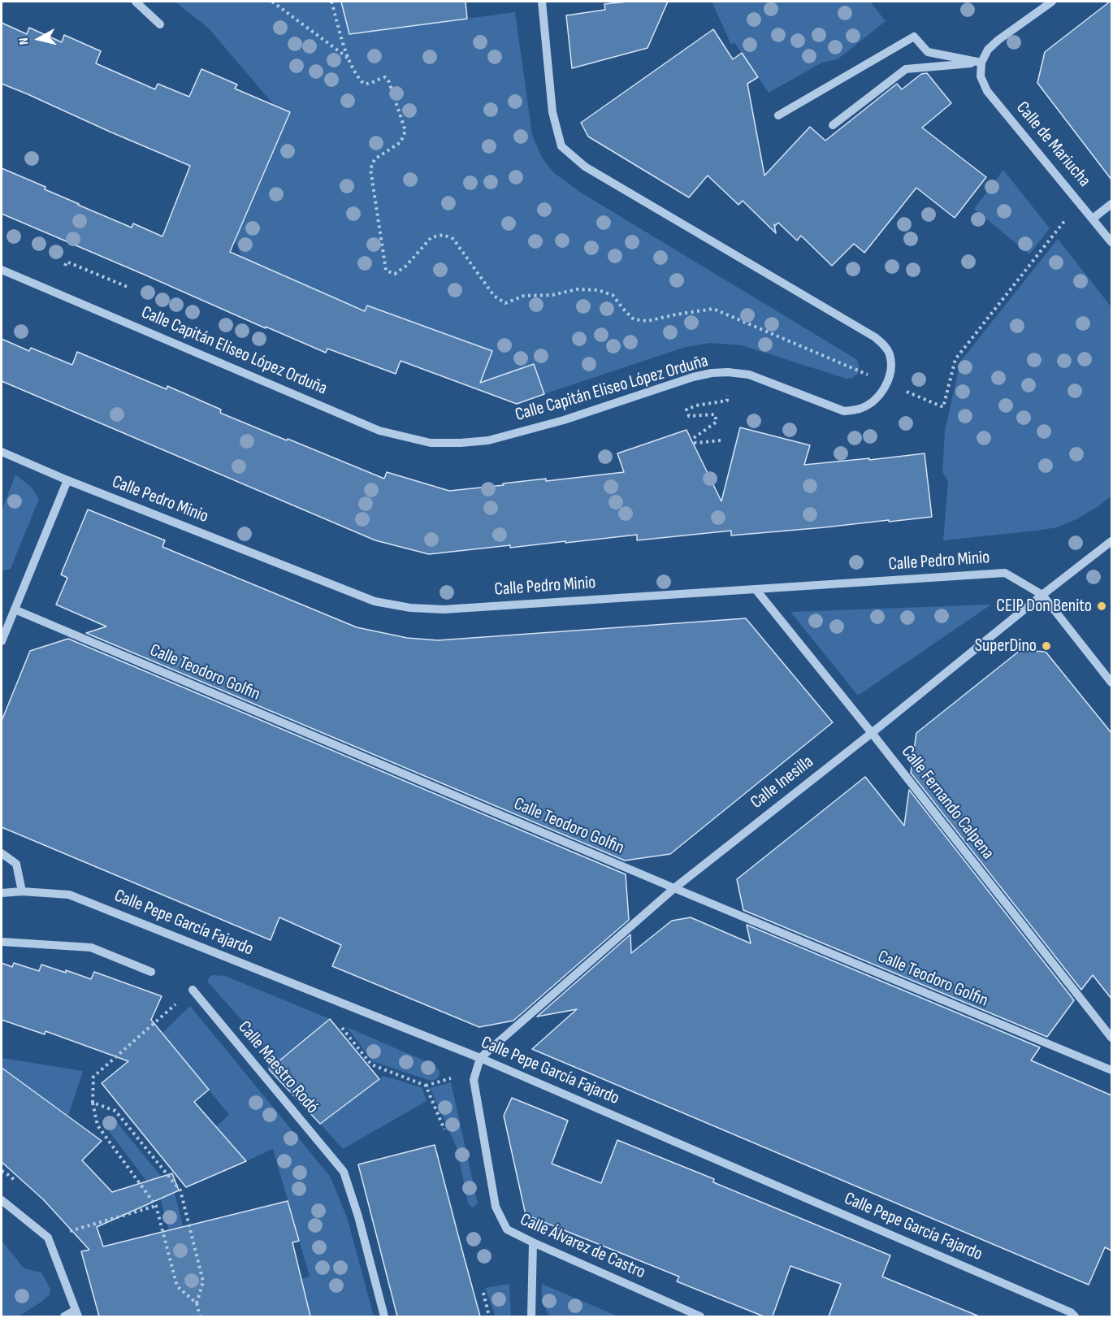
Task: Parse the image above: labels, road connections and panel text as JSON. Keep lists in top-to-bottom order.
{
  "streets": {
    "street": [
      "Calle de Mariucha",
      "Calle Capitán Eliseo López Orduña",
      "Calle Pedro Minio",
      "Calle Teodoro Golfin",
      "Calle Inesilla",
      "Calle Fernando Calpena",
      "Calle Pepe García Fajardo",
      "Calle Maestro Rodó",
      "Calle Álvarez de Castro"
    ]
  },
  "crossings": [
    ["Calle Pedro Minio", "Calle Inesilla"],
    ["Calle Pedro Minio", "Calle Fernando Calpena"],
    ["Calle Teodoro Golfin", "Calle Inesilla"],
    ["Calle Inesilla", "Calle Fernando Calpena"],
    ["Calle Inesilla", "Calle Pepe García Fajardo"],
    ["Calle Inesilla", "Calle Álvarez de Castro"],
    ["Calle Pepe García Fajardo", "Calle Álvarez de Castro"]
  ],
  "places": ["CEIP Don Benito", "SuperDino"],
  "north": "left"
}
